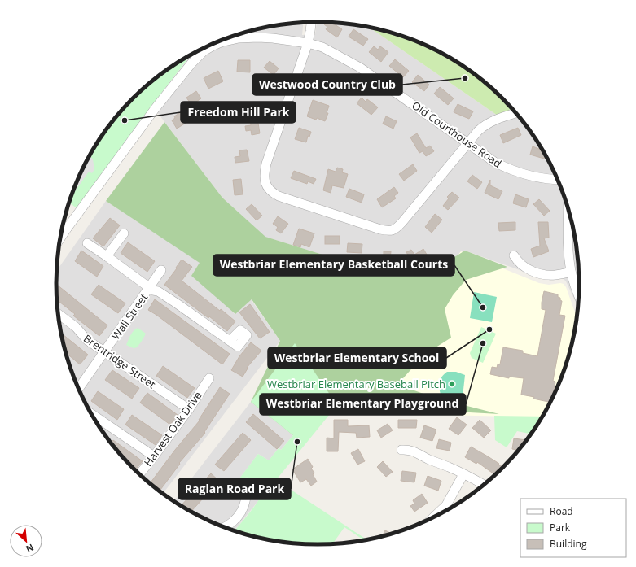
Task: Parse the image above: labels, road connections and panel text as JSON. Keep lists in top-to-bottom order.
{
  "streets": {
    "street": [
      "Old Courthouse Road",
      "Wall Street",
      "Brentridge Street",
      "Harvest Oak Drive"
    ]
  },
  "crossings": [
    ["Wall Street", "Brentridge Street"],
    ["Brentridge Street", "Harvest Oak Drive"]
  ],
  "places": [
    "Westwood Country Club",
    "Freedom Hill Park",
    "Westbriar Elementary Basketball Courts",
    "Westbriar Elementary School",
    "Westbriar Elementary Playground",
    "Westbriar Elementary Baseball Pitch",
    "Raglan Road Park"
  ],
  "legend": ["Road", "Park", "Building"],
  "north": "bottom right"
}
